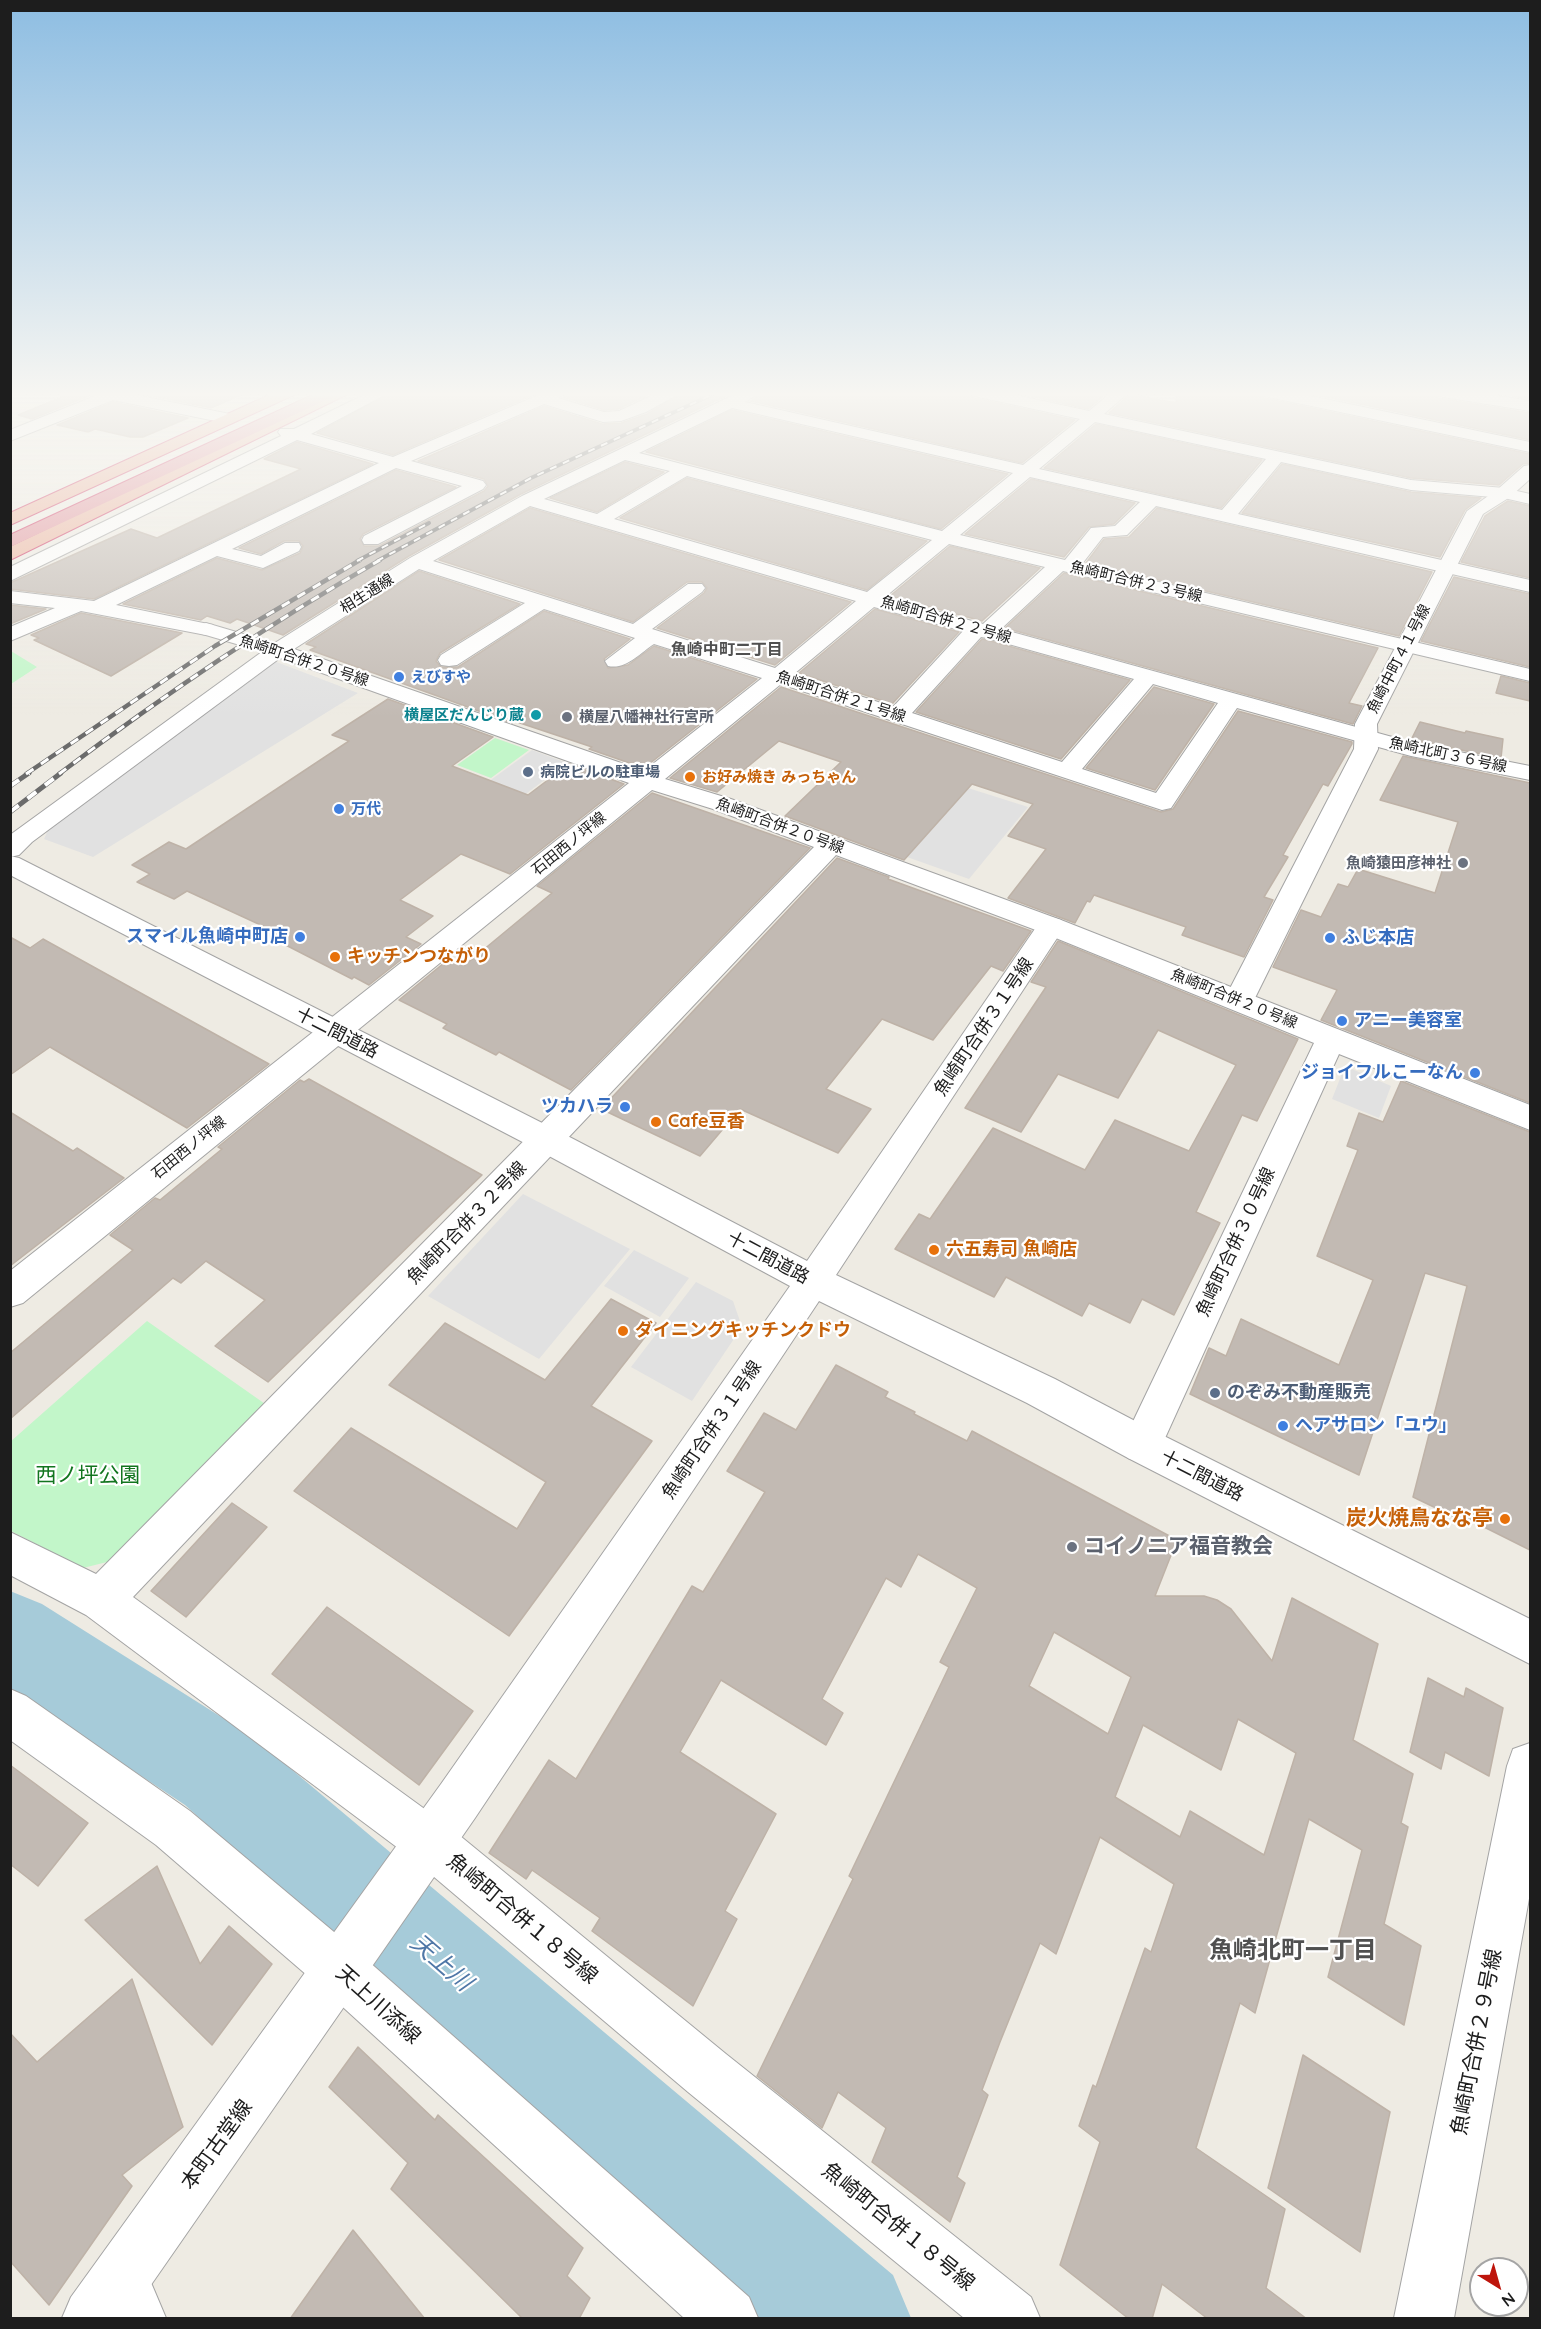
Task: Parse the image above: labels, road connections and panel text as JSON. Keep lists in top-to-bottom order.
{
  "streets": {
    "street": [
      "魚崎町合併２３号線",
      "相生通線",
      "魚崎町合併２２号線",
      "魚崎中町４１号線",
      "魚崎町合併２０号線",
      "魚崎町合併２１号線",
      "魚崎北町３６号線",
      "石田西ノ坪線",
      "魚崎町合併３１号線",
      "十二間道路",
      "魚崎町合併３２号線",
      "魚崎町合併３０号線",
      "魚崎町合併１８号線",
      "天上川添線",
      "魚崎町合併２９号線",
      "本町古堂線"
    ]
  },
  "crossings": [
    ["魚崎町合併２３号線", "魚崎中町４１号線"],
    ["魚崎町合併２３号線", "石田西ノ坪線"],
    ["相生通線", "魚崎町合併２２号線"],
    ["相生通線", "魚崎町合併２０号線"],
    ["相生通線", "魚崎町合併２１号線"],
    ["魚崎町合併２２号線", "魚崎中町４１号線"],
    ["魚崎町合併２２号線", "魚崎町合併２１号線"],
    ["魚崎町合併２２号線", "魚崎北町３６号線"],
    ["魚崎町合併２２号線", "石田西ノ坪線"],
    ["魚崎中町４１号線", "魚崎町合併２０号線"],
    ["魚崎中町４１号線", "魚崎北町３６号線"],
    ["魚崎町合併２０号線", "石田西ノ坪線"],
    ["魚崎町合併２０号線", "魚崎町合併３１号線"],
    ["魚崎町合併２０号線", "魚崎町合併３２号線"],
    ["魚崎町合併２０号線", "魚崎町合併３０号線"],
    ["魚崎町合併２１号線", "石田西ノ坪線"],
    ["石田西ノ坪線", "十二間道路"],
    ["魚崎町合併３１号線", "十二間道路"],
    ["魚崎町合併３１号線", "魚崎町合併１８号線"],
    ["魚崎町合併３１号線", "天上川添線"],
    ["魚崎町合併３１号線", "本町古堂線"],
    ["十二間道路", "魚崎町合併３２号線"],
    ["十二間道路", "魚崎町合併３０号線"],
    ["魚崎町合併３２号線", "魚崎町合併１８号線"],
    ["天上川添線", "本町古堂線"]
  ],
  "districts": ["魚崎中町二丁目", "魚崎北町一丁目"],
  "water": ["天上川"],
  "parks": ["西ノ坪公園"],
  "places": [
    "えびすや",
    "横屋区だんじり蔵",
    "横屋八幡神社行宮所",
    "病院ビルの駐車場",
    "お好み焼き みっちゃん",
    "万代",
    "魚崎猿田彦神社",
    "スマイル魚崎中町店",
    "ふじ本店",
    "キッチンつながり",
    "アニー美容室",
    "ジョイフルこーなん",
    "ツカハラ",
    "Cafe豆香",
    "六五寿司 魚崎店",
    "ダイニングキッチンクドウ",
    "のぞみ不動産販売",
    "ヘアサロン「ユウ」",
    "炭火焼鳥なな亭",
    "コイノニア福音教会"
  ],
  "north": "bottom right"
}
